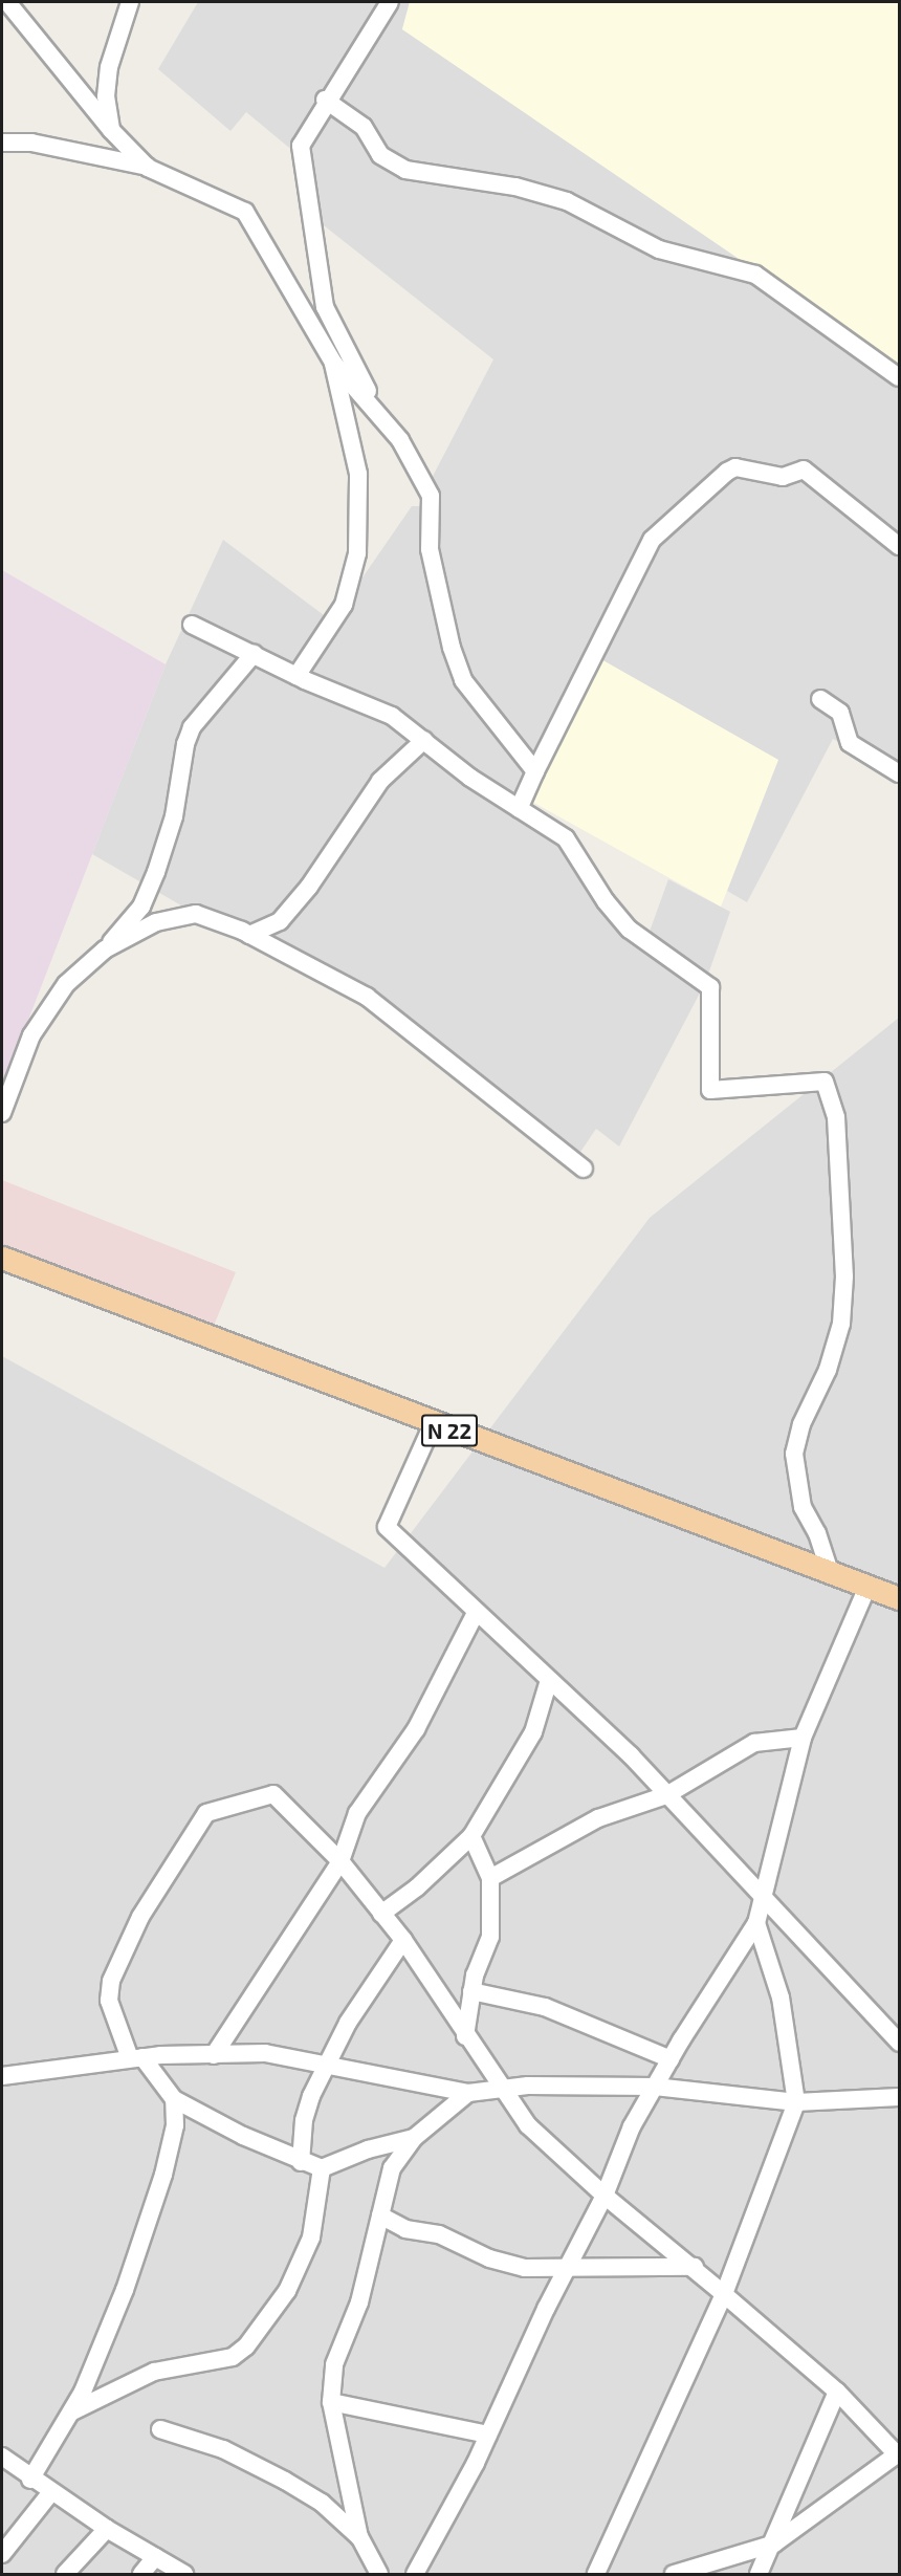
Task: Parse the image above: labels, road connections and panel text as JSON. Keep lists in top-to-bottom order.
{
  "streets": {
    "main road": ["N 22"]
  }
}
